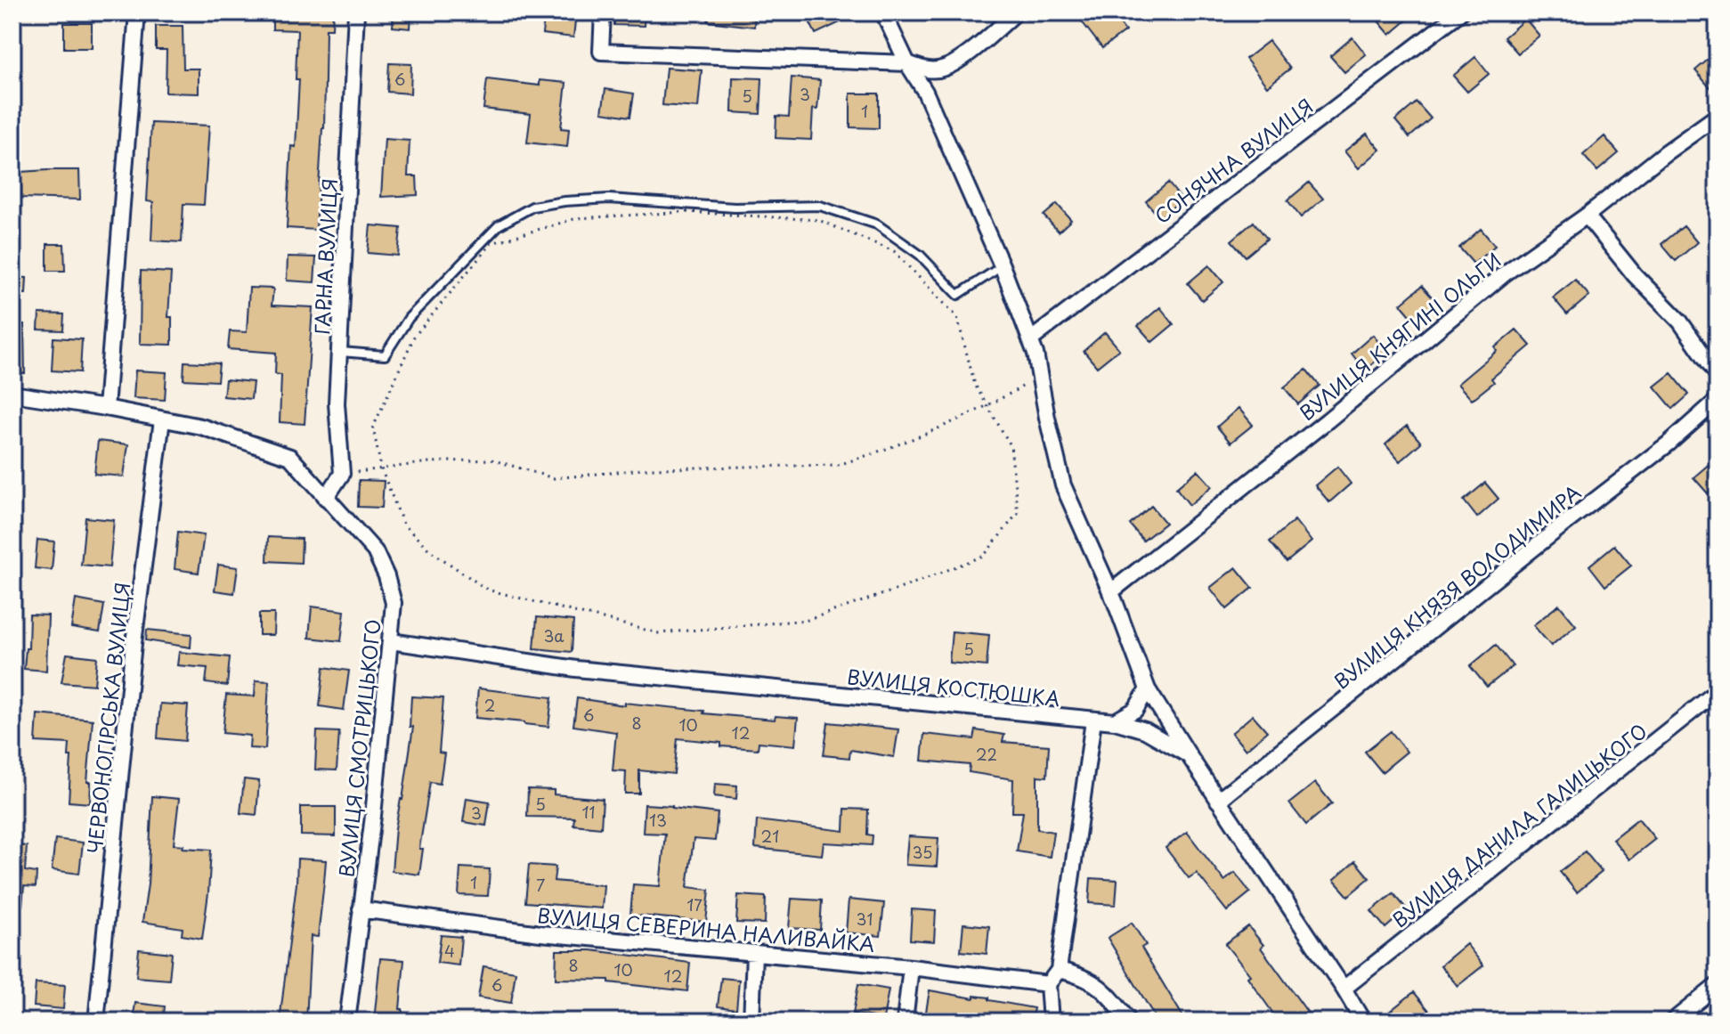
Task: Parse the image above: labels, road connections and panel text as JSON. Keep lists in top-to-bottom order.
{
  "streets": {
    "street": [
      "СОНЯЧНА ВУЛИЦЯ",
      "ГАРНА ВУЛИЦЯ",
      "ВУЛИЦЯ КНЯГИНІ ОЛЬГИ",
      "ВУЛИЦЯ КНЯЗЯ ВОЛОДИМИРА",
      "ВУЛИЦЯ КОСТЮШКА",
      "ЧЕРВОНОГІРСЬКА ВУЛИЦЯ",
      "ВУЛИЦЯ СМОТРИЦЬКОГО",
      "ВУЛИЦЯ ДАНИЛА ГАЛИЦЬКОГО",
      "ВУЛИЦЯ СЕВЕРИНА НАЛИВАЙКА"
    ]
  },
  "crossings": [
    ["ВУЛИЦЯ КНЯЗЯ ВОЛОДИМИРА", "ВУЛИЦЯ КОСТЮШКА"],
    ["ВУЛИЦЯ КОСТЮШКА", "ВУЛИЦЯ СМОТРИЦЬКОГО"],
    ["ВУЛИЦЯ КОСТЮШКА", "ВУЛИЦЯ ДАНИЛА ГАЛИЦЬКОГО"],
    ["ЧЕРВОНОГІРСЬКА ВУЛИЦЯ", "ВУЛИЦЯ СМОТРИЦЬКОГО"],
    ["ВУЛИЦЯ СМОТРИЦЬКОГО", "ВУЛИЦЯ СЕВЕРИНА НАЛИВАЙКА"]
  ],
  "house_numbers": [
    "6",
    "3",
    "5",
    "1",
    "3а",
    "5",
    "2",
    "6",
    "8",
    "10",
    "12",
    "22",
    "5",
    "11",
    "3",
    "13",
    "21",
    "35",
    "1",
    "7",
    "17",
    "31",
    "4",
    "8",
    "10",
    "12",
    "6"
  ]
}
